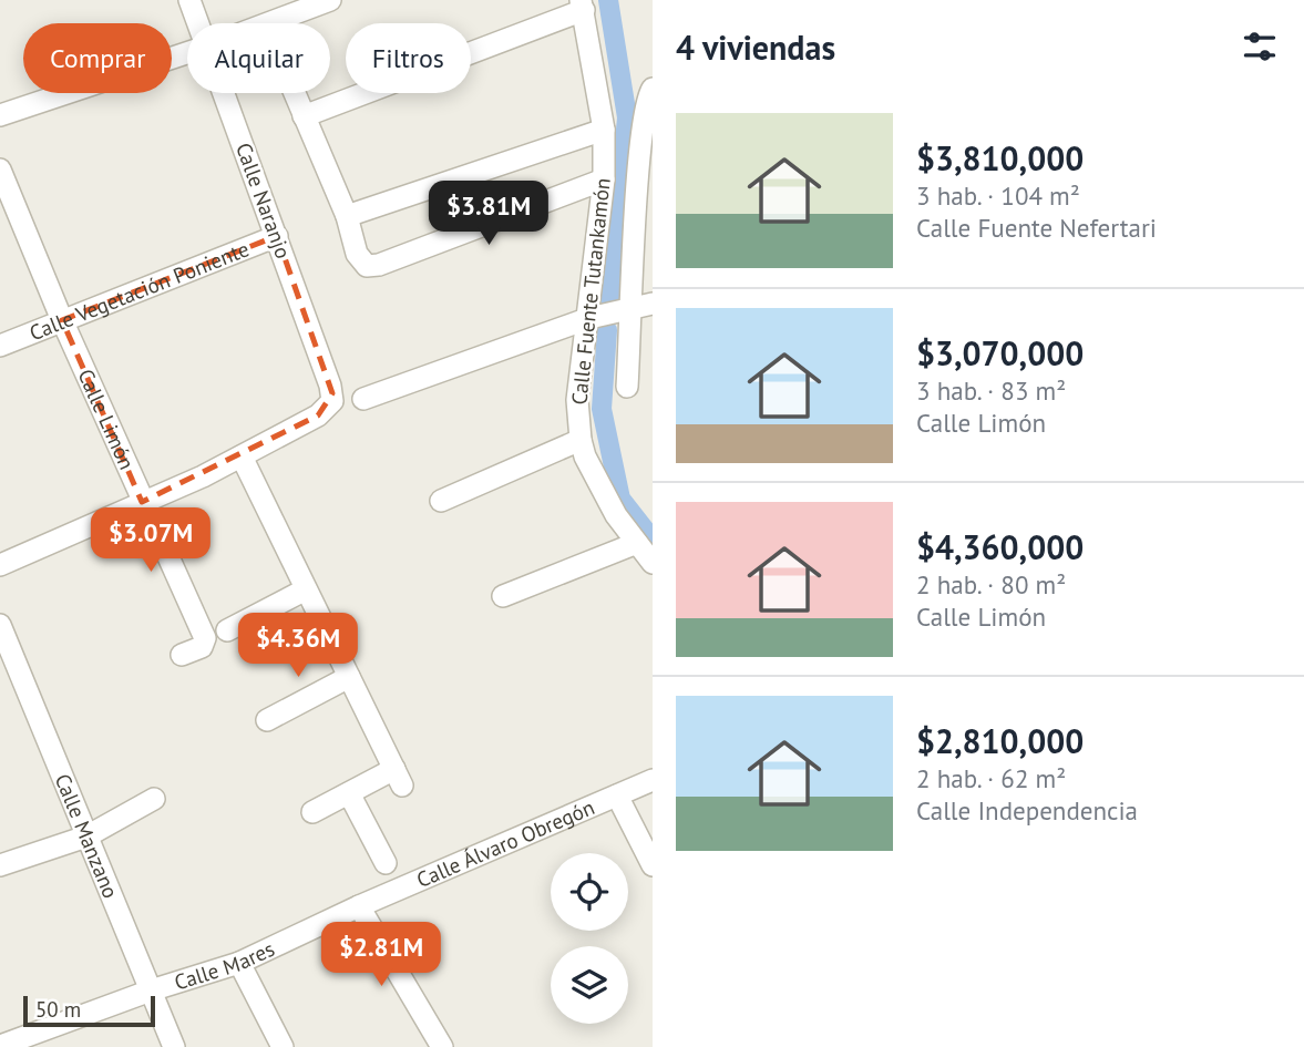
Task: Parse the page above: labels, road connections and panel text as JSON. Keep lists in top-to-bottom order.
{
  "streets": {
    "street": [
      "Calle Naranjo",
      "Calle Vegetación Poniente",
      "Calle Fuente Tutankamón",
      "Calle Limón",
      "Calle Manzano",
      "Calle Álvaro Obregón",
      "Calle Mares"
    ]
  },
  "crossings": [
    ["Calle Naranjo", "Calle Vegetación Poniente"],
    ["Calle Vegetación Poniente", "Calle Limón"],
    ["Calle Manzano", "Calle Mares"],
    ["Calle Álvaro Obregón", "Calle Mares"]
  ],
  "scale_bar": "50 m",
  "page": {
    "heading": "4 viviendas",
    "chip": ["Comprar", "Alquilar", "Filtros"],
    "list": [
      {
        "name": "$3,810,000",
        "note": "3 hab. · 104 m² · Calle Fuente Nefertari"
      },
      {
        "name": "$3,070,000",
        "note": "3 hab. · 83 m² · Calle Limón"
      },
      {
        "name": "$4,360,000",
        "note": "2 hab. · 80 m² · Calle Limón"
      },
      {
        "name": "$2,810,000",
        "note": "2 hab. · 62 m² · Calle Independencia"
      }
    ],
    "price": [
      "$3.81M",
      "$3.07M",
      "$4.36M",
      "$2.81M"
    ],
    "scale": "50 m"
  }
}
